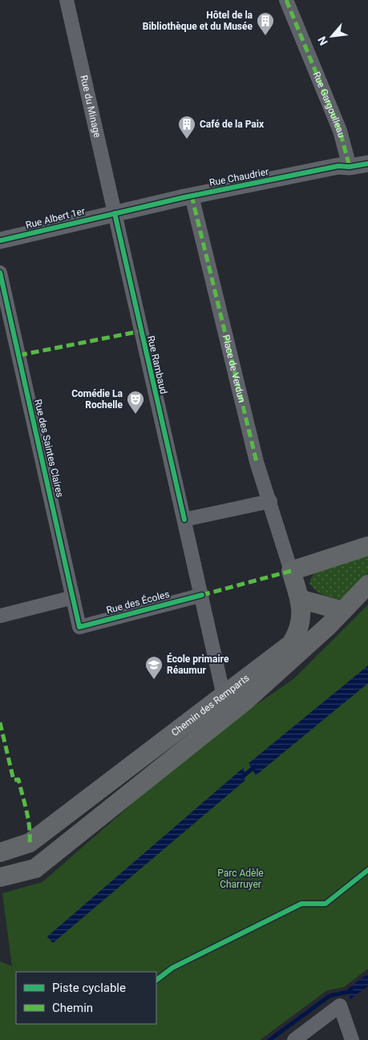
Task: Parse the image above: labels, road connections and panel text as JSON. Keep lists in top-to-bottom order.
{
  "streets": {
    "main road": ["Chemin des Remparts"],
    "street": [
      "Rue Gargoulleau",
      "Rue du Minage",
      "Rue Chaudrier",
      "Rue Albert 1er",
      "Rue Rambaud",
      "Place de Verdun",
      "Rue des Saintes Claires",
      "Rue des Écoles"
    ]
  },
  "crossings": [
    ["Rue Gargoulleau", "Rue Chaudrier"],
    ["Rue du Minage", "Rue Chaudrier"],
    ["Rue du Minage", "Rue Albert 1er"],
    ["Rue du Minage", "Rue Rambaud"],
    ["Rue Chaudrier", "Rue Albert 1er"],
    ["Rue Chaudrier", "Rue Rambaud"],
    ["Rue Chaudrier", "Place de Verdun"],
    ["Rue Albert 1er", "Rue Rambaud"],
    ["Rue Rambaud", "Rue des Écoles"],
    ["Rue Rambaud", "Chemin des Remparts"],
    ["Place de Verdun", "Chemin des Remparts"],
    ["Rue des Saintes Claires", "Rue des Écoles"]
  ],
  "parks": ["Parc Adèle Charruyer"],
  "places": {
    "building": ["Hôtel de la Bibliothèque et du Musée", "Café de la Paix"],
    "theatre": ["Comédie La Rochelle"],
    "school or university": ["École primaire Réaumur"]
  },
  "legend": ["Piste cyclable", "Chemin"],
  "north": "bottom left"
}
